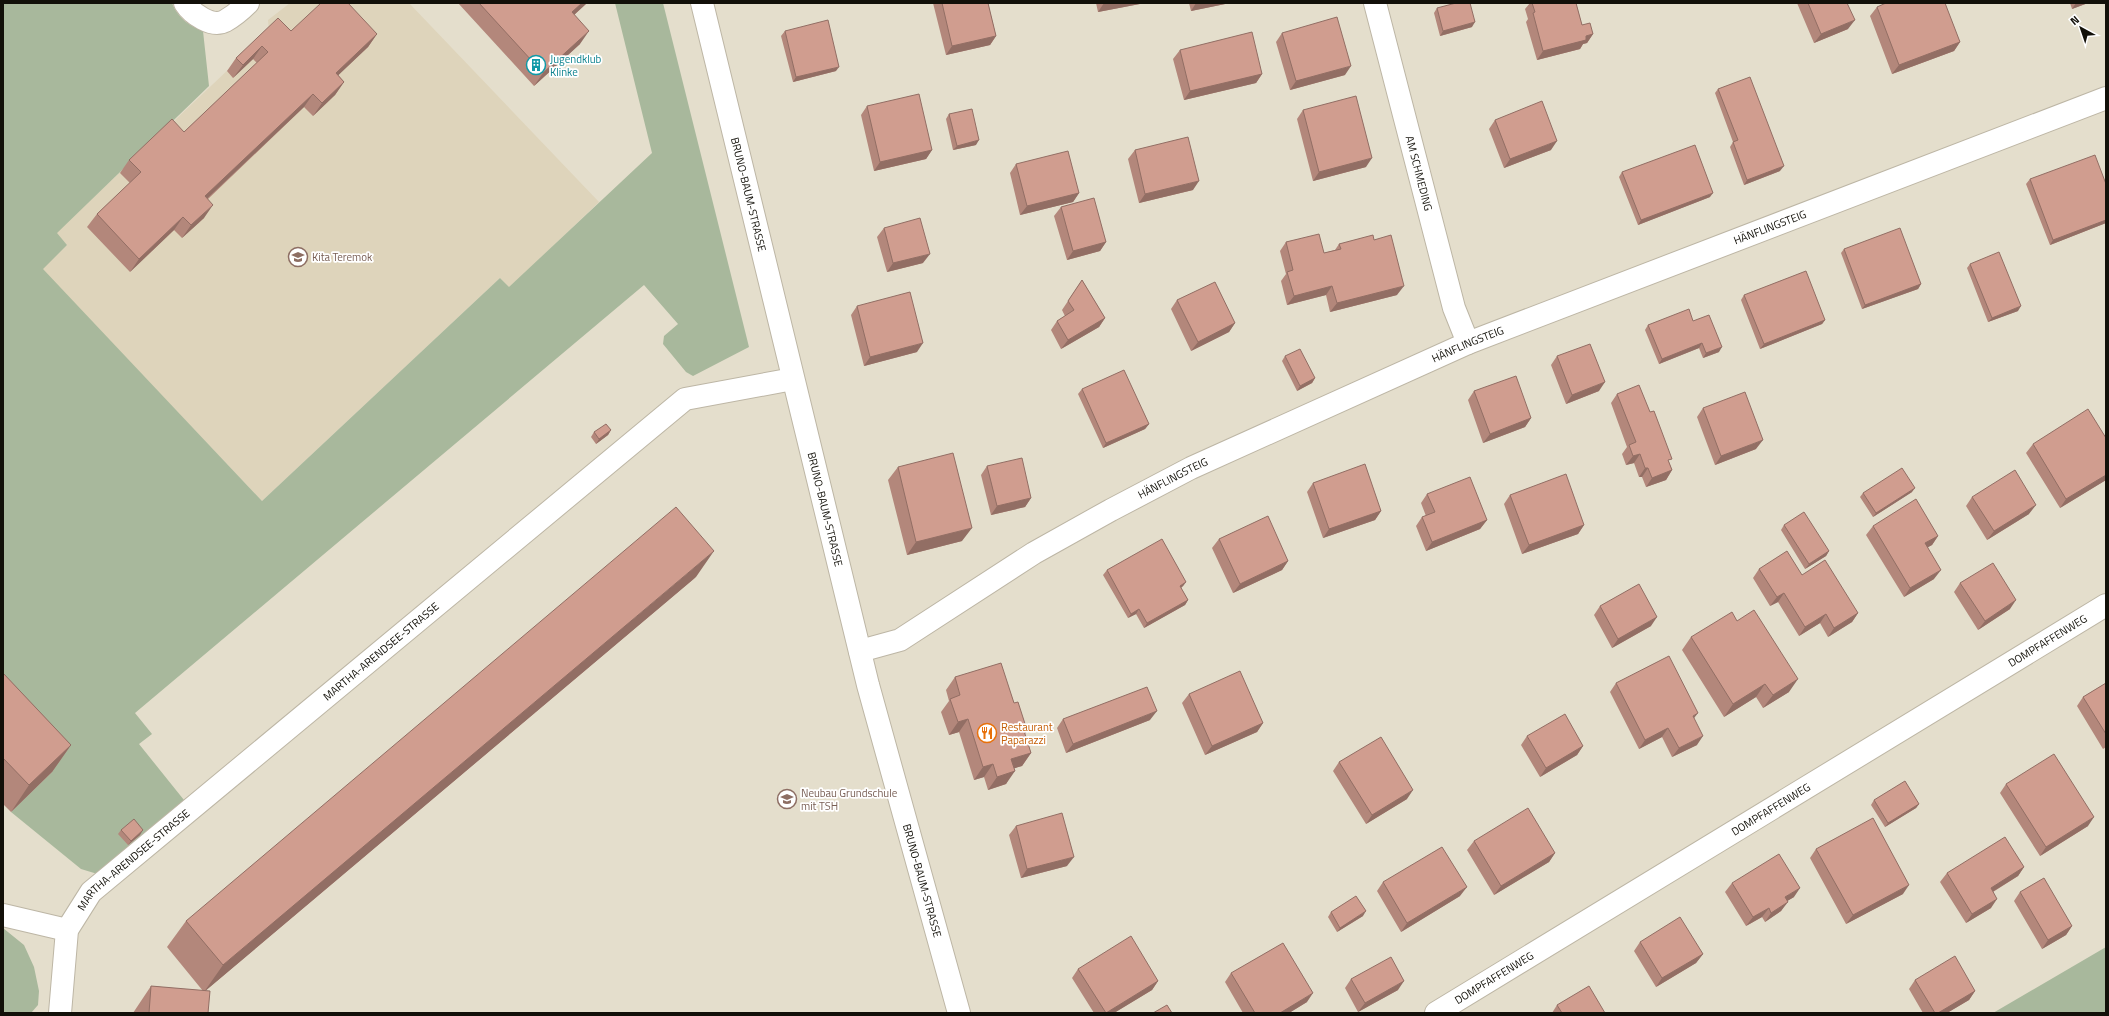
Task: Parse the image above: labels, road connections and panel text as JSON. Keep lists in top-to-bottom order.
{
  "streets": {
    "street": [
      "AM SCHMEDING",
      "BRUNO-BAUM-STRASSE",
      "HÄNFLINGSTEIG",
      "DOMPFAFFENWEG",
      "MARTHA-ARENDSEE-STRASSE"
    ]
  },
  "crossings": [
    ["AM SCHMEDING", "HÄNFLINGSTEIG"],
    ["BRUNO-BAUM-STRASSE", "HÄNFLINGSTEIG"],
    ["BRUNO-BAUM-STRASSE", "MARTHA-ARENDSEE-STRASSE"]
  ],
  "places": {
    "building": ["Jugendklub Klinke"],
    "school or university": ["Kita Teremok", "Neubau Grundschule mit TSH"],
    "restaurant": ["Restaurant Paparazzi"]
  },
  "north": "top left"
}
